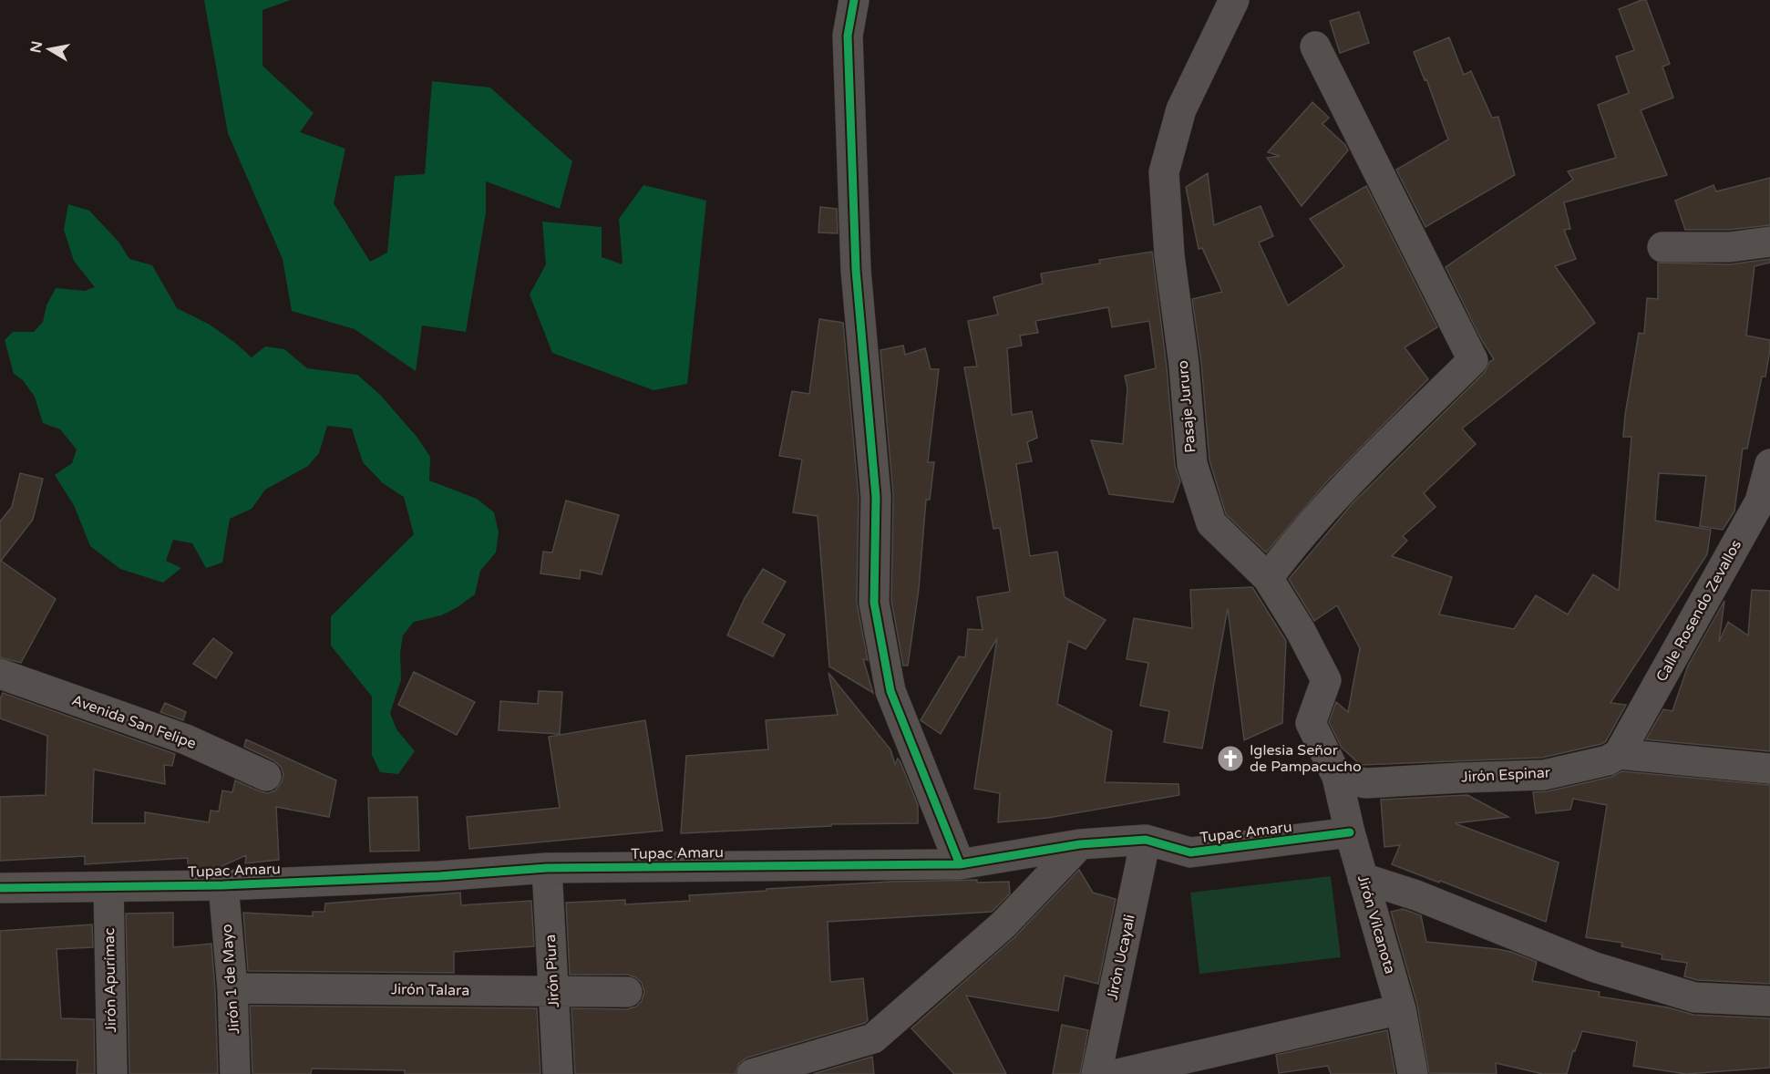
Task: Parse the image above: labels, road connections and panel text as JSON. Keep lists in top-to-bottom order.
{
  "streets": {
    "street": [
      "Pasaje Jururo",
      "Calle Rosendo Zevallos",
      "Avenida San Felipe",
      "Jirón Espinar",
      "Tupac Amaru",
      "Jirón Vilcanota",
      "Jirón Ucayali",
      "Jirón Piura",
      "Jirón 1 de Mayo",
      "Jirón Apurímac",
      "Jirón Talara"
    ]
  },
  "crossings": [
    ["Pasaje Jururo", "Jirón Espinar"],
    ["Pasaje Jururo", "Jirón Vilcanota"],
    ["Calle Rosendo Zevallos", "Jirón Espinar"],
    ["Jirón Espinar", "Jirón Vilcanota"],
    ["Tupac Amaru", "Jirón Vilcanota"],
    ["Tupac Amaru", "Jirón Ucayali"],
    ["Tupac Amaru", "Jirón Piura"],
    ["Tupac Amaru", "Jirón 1 de Mayo"],
    ["Tupac Amaru", "Jirón Apurímac"],
    ["Jirón Piura", "Jirón Talara"],
    ["Jirón 1 de Mayo", "Jirón Talara"]
  ],
  "places": {
    "church": ["Iglesia Señor de Pampacucho"]
  },
  "north": "left"
}
